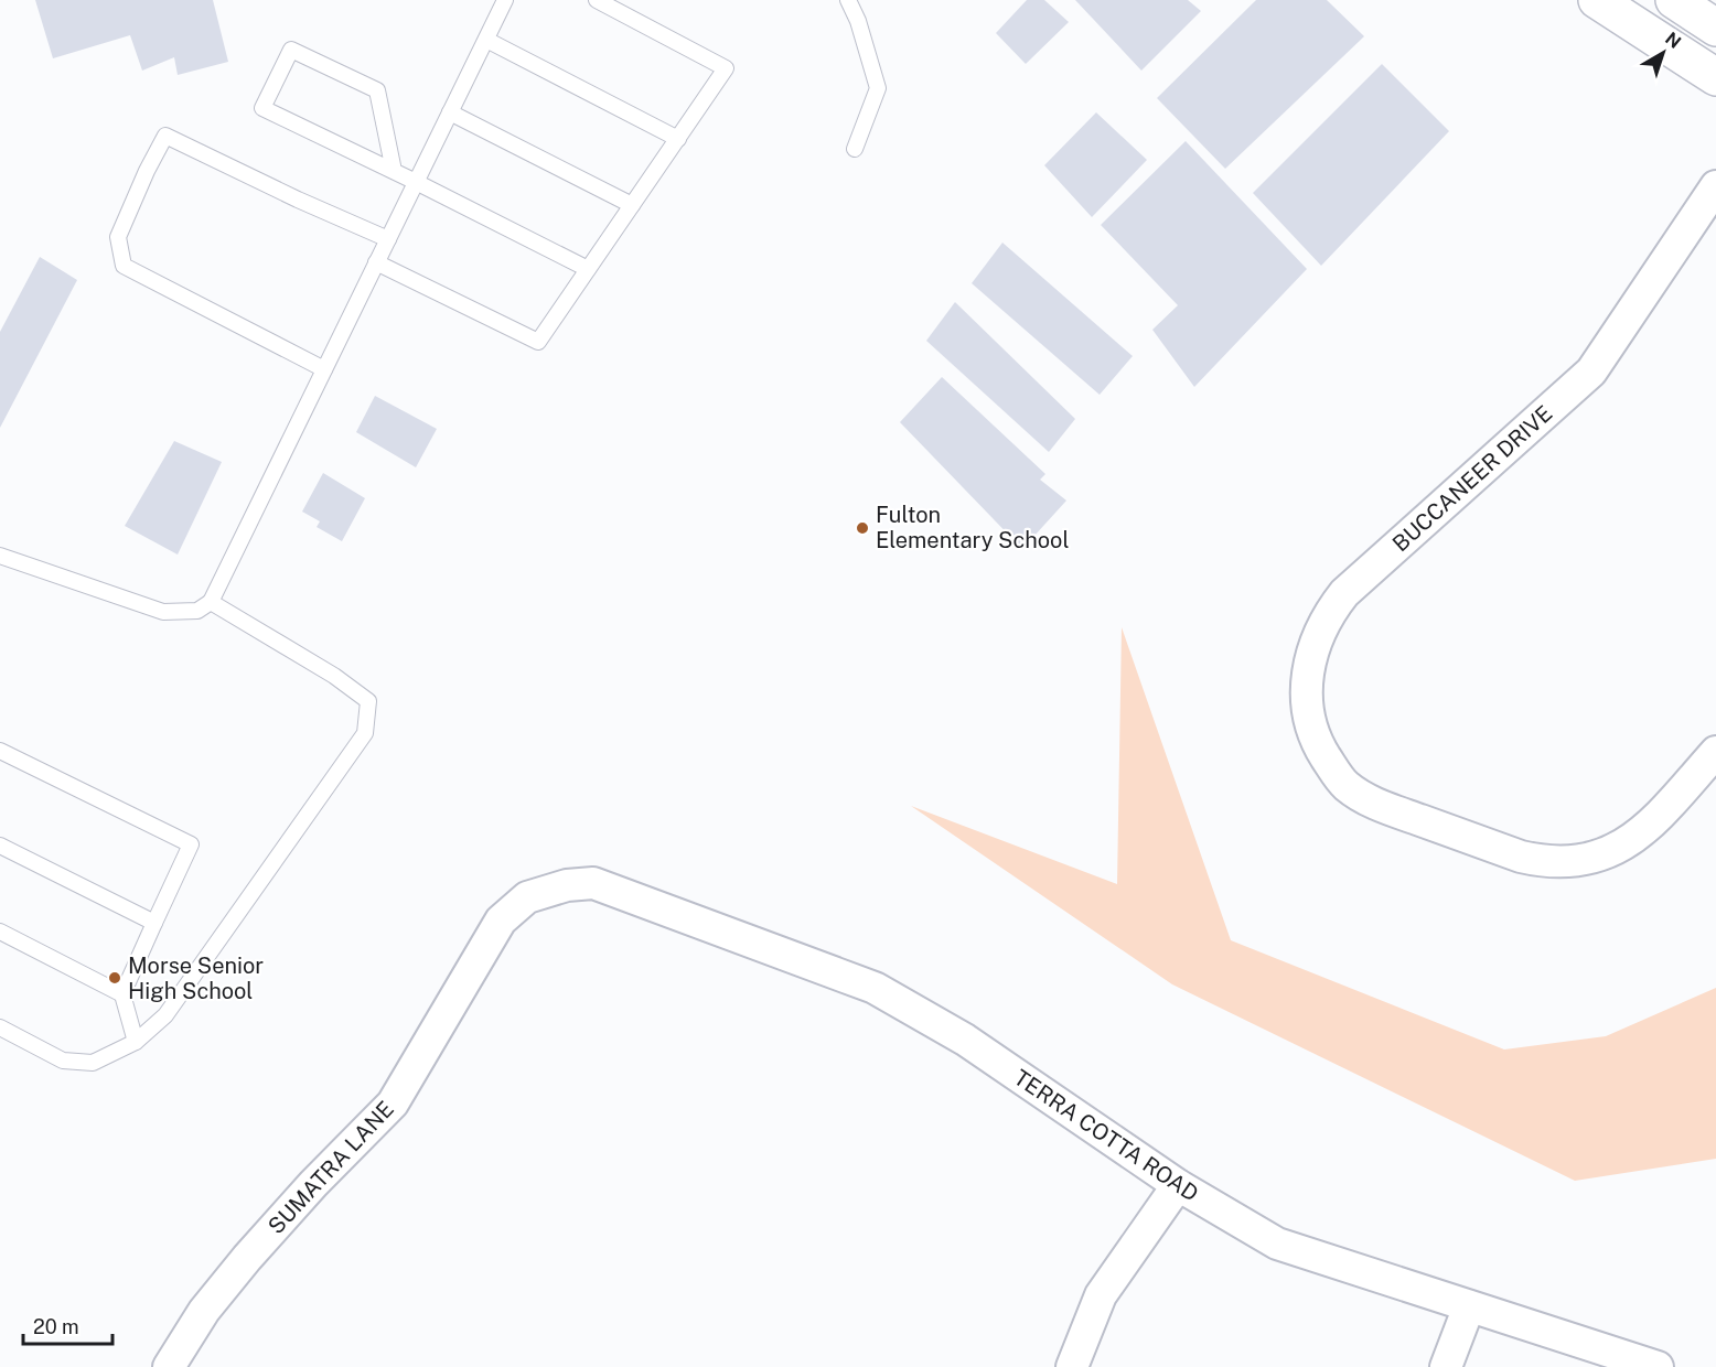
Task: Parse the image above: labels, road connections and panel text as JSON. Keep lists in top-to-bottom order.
{
  "streets": {
    "street": ["BUCCANEER DRIVE", "TERRA COTTA ROAD", "SUMATRA LANE"]
  },
  "crossings": [
    ["TERRA COTTA ROAD", "SUMATRA LANE"]
  ],
  "places": ["Fulton Elementary School", "Morse Senior High School"],
  "scale_bar": "20 m",
  "north": "top right"
}
